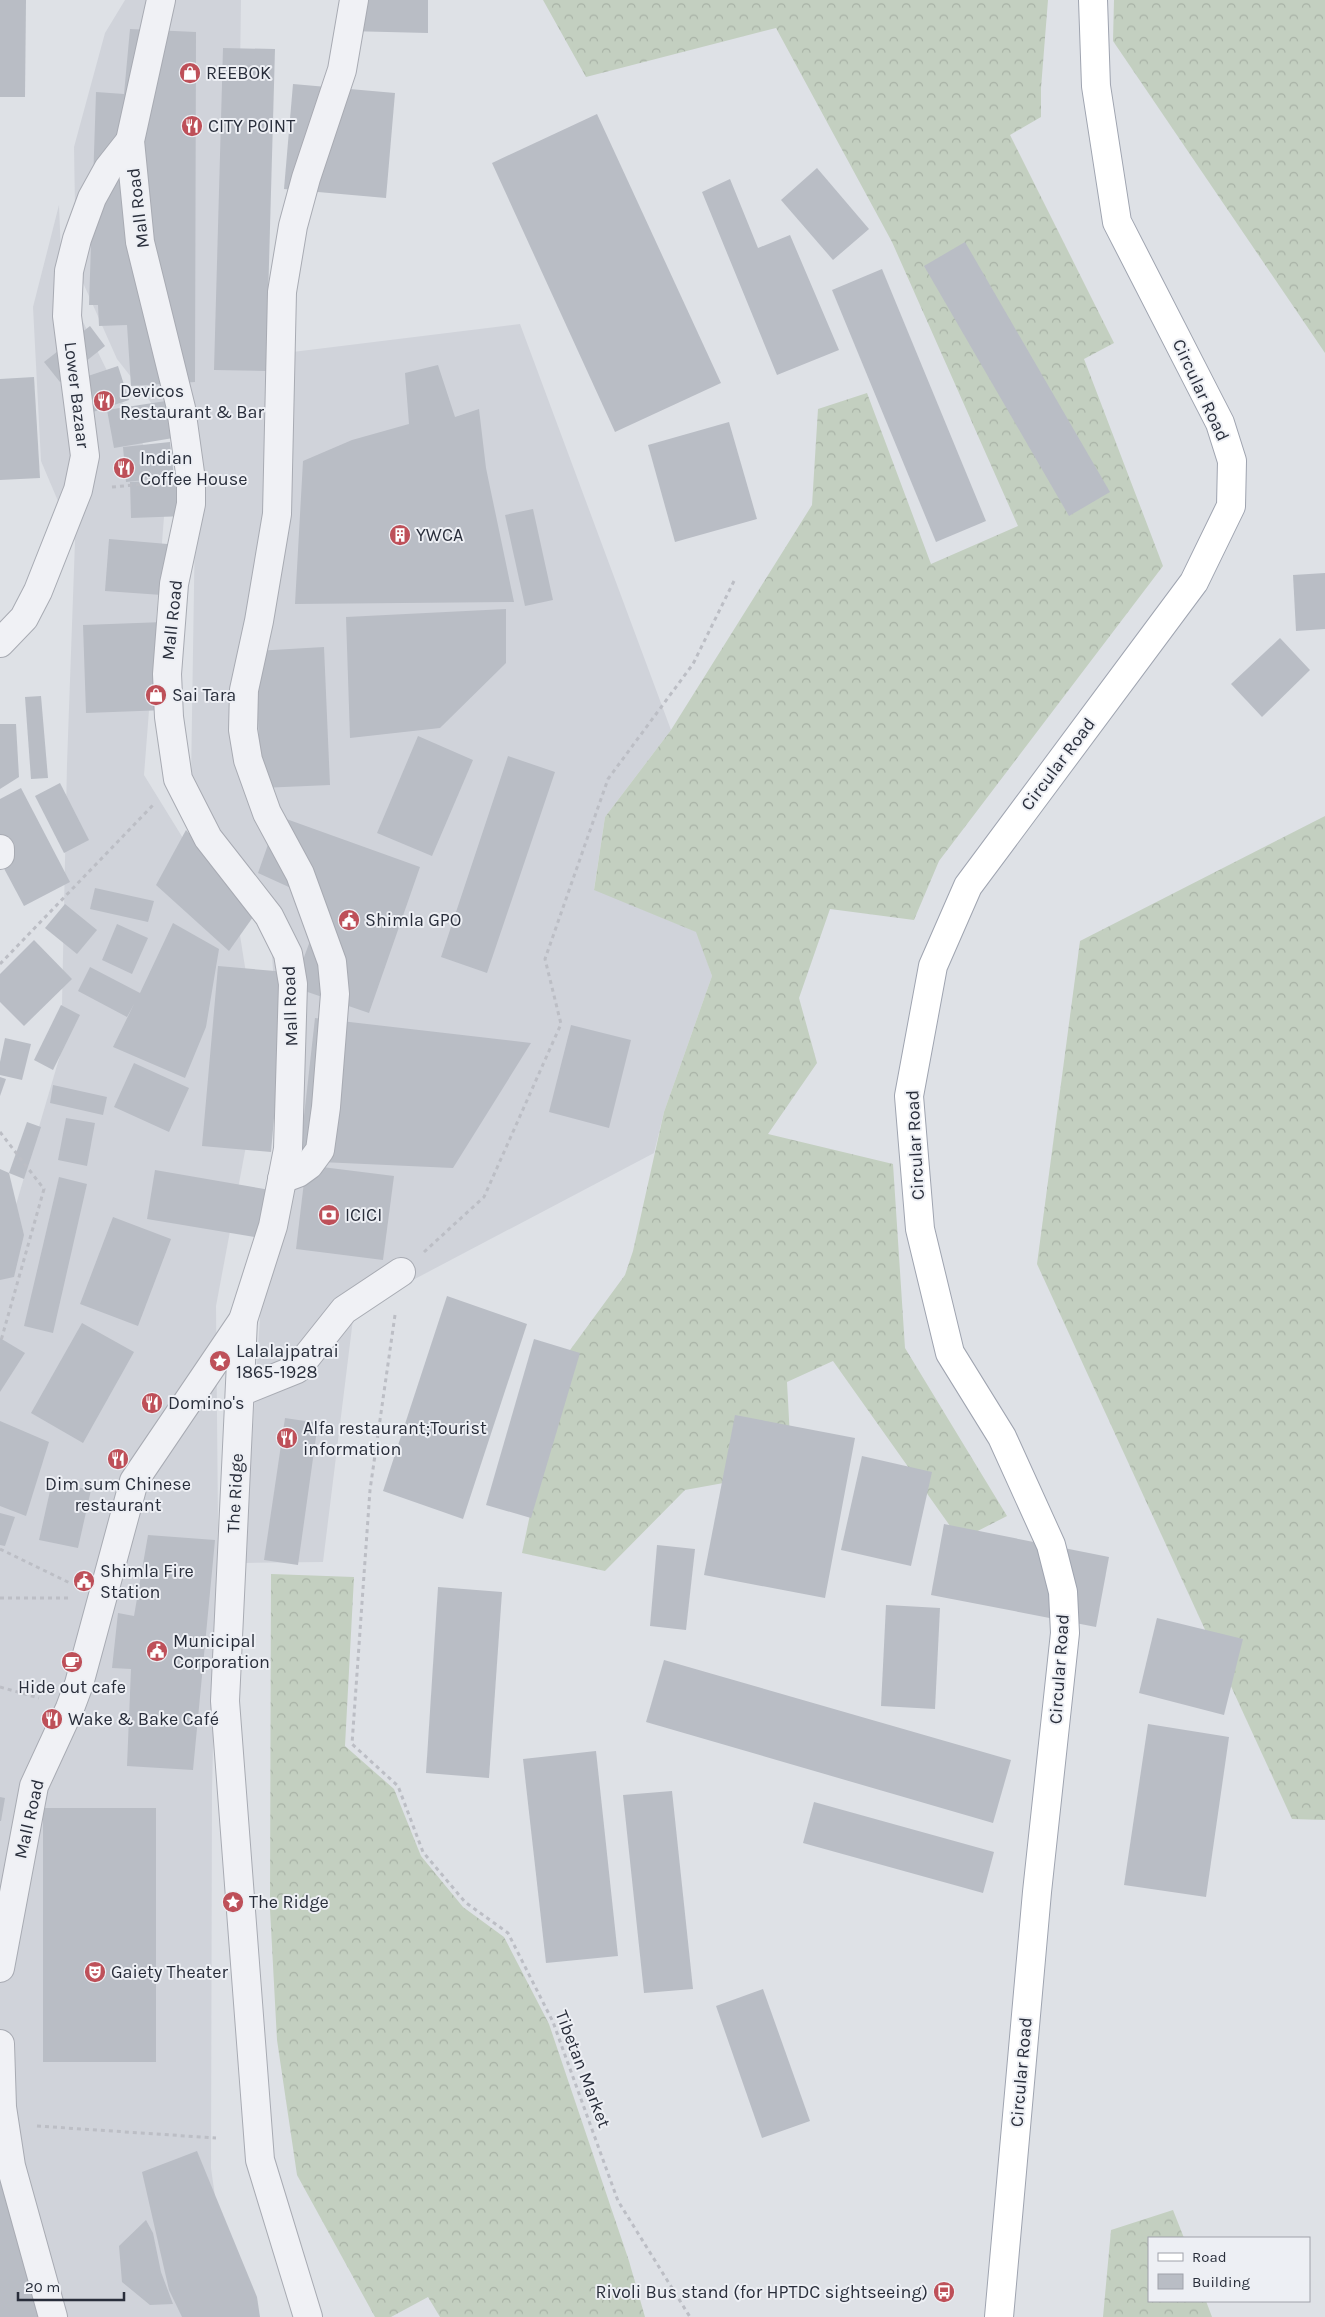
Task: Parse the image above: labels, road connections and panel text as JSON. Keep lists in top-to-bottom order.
{
  "streets": {
    "main road": ["Circular Road"],
    "street": ["Mall Road", "Lower Bazaar", "The Ridge"],
    "path": ["Tibetan Market"]
  },
  "crossings": [
    ["Mall Road", "Lower Bazaar"],
    ["Mall Road", "The Ridge"]
  ],
  "places": {
    "shop": ["REEBOK", "Sai Tara"],
    "restaurant": [
      "CITY POINT",
      "Devicos Restaurant & Bar",
      "Indian Coffee House",
      "Domino's",
      "Alfa restaurant;Tourist information",
      "Dim sum Chinese restaurant",
      "Wake & Bake Café"
    ],
    "building": ["YWCA"],
    "public building": ["Shimla GPO", "Shimla Fire Station", "Municipal Corporation"],
    "bank": ["ICICI"],
    "place": ["Lalalajpatrai 1865-1928", "The Ridge"],
    "cafe": ["Hide out cafe"],
    "theatre": ["Gaiety Theater"],
    "bus stop": ["Rivoli Bus stand (for HPTDC sightseeing)"]
  },
  "legend": ["Road", "Building"],
  "scale_bar": "20 m"
}
